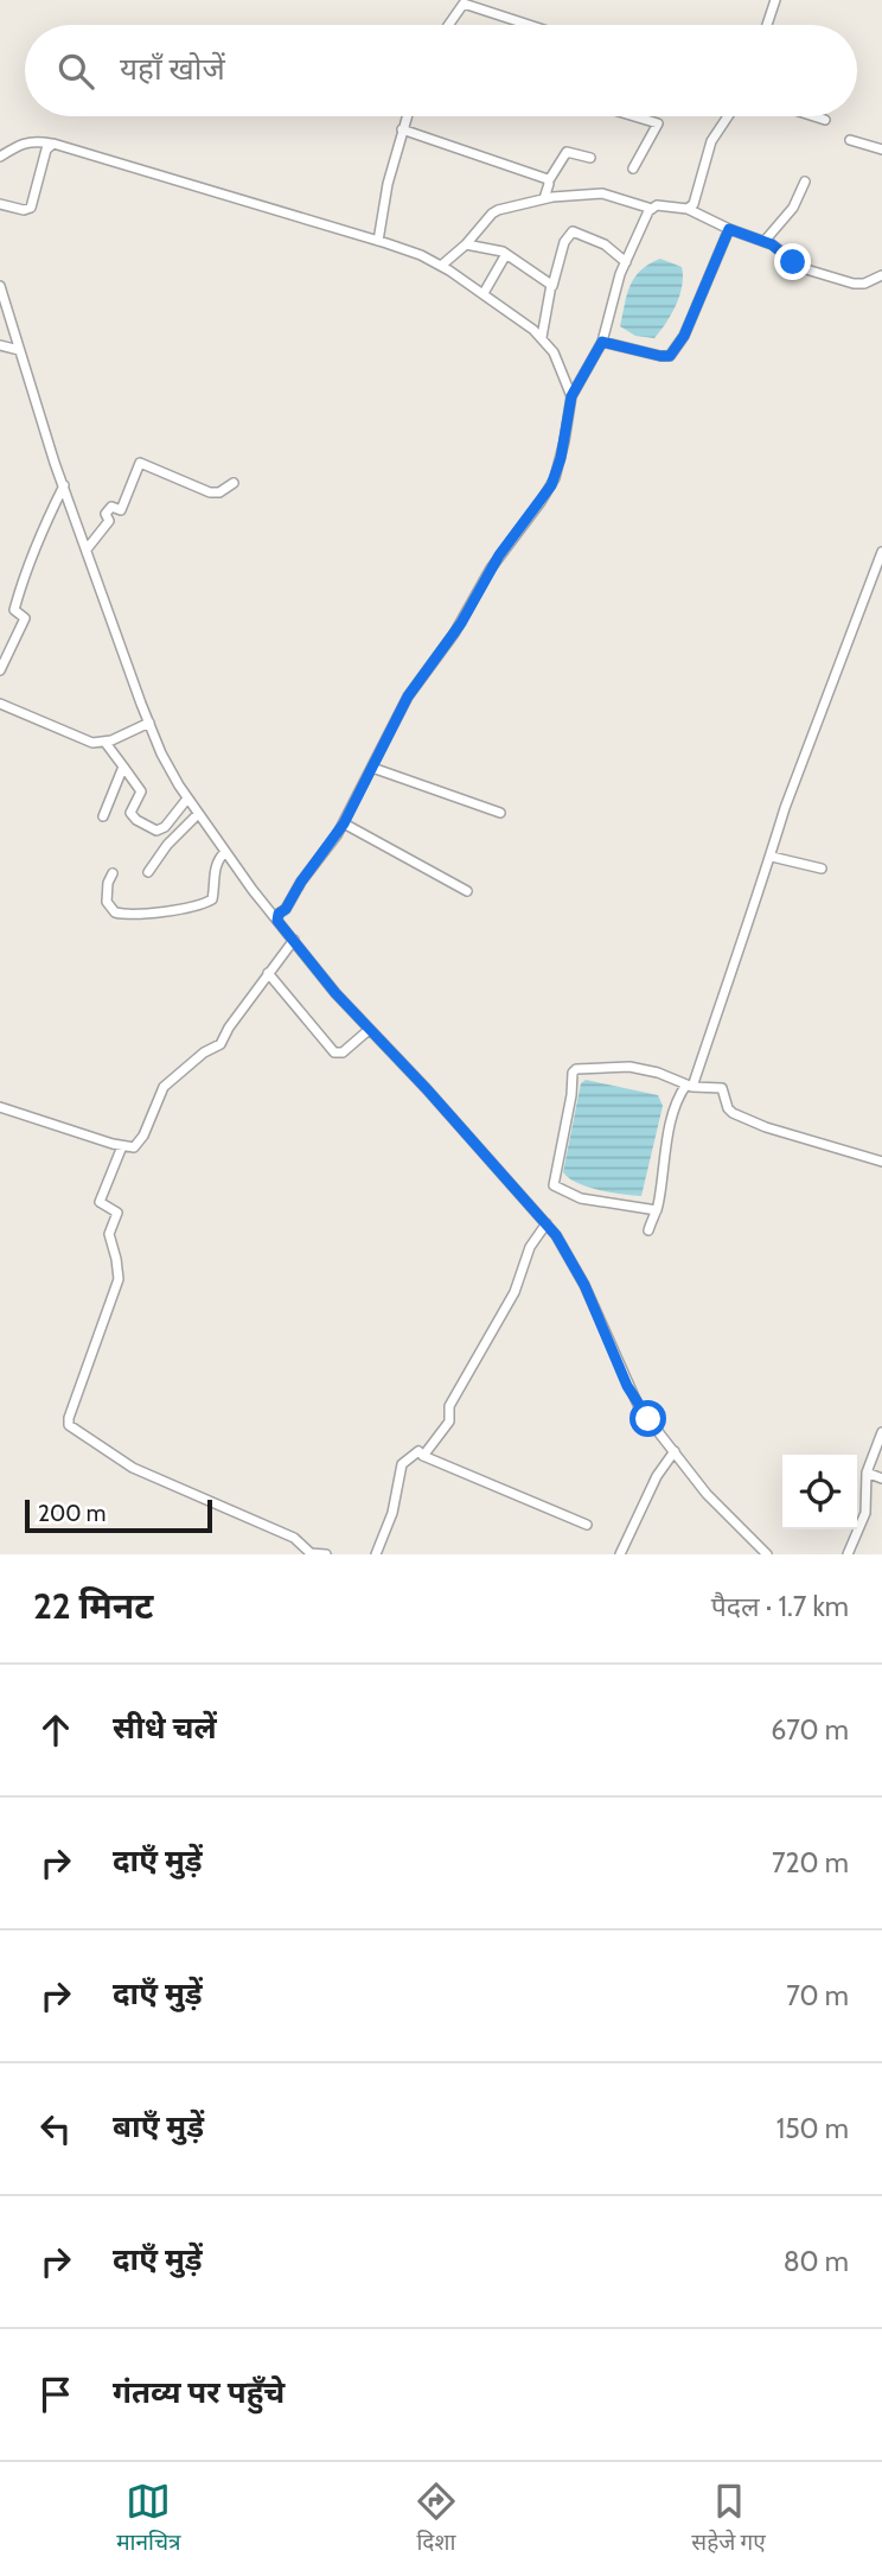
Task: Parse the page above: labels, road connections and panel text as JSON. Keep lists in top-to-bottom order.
{
  "scale_bar": "200 m",
  "page": {
    "search": "यहाँ खोजें",
    "scale": "200 m",
    "heading": ["22 मिनट", "पैदल · 1.7 km"],
    "list": [
      ["सीधे चलें", "670 m"],
      ["दाएँ मुड़ें", "720 m"],
      ["दाएँ मुड़ें", "70 m"],
      ["बाएँ मुड़ें", "150 m"],
      ["दाएँ मुड़ें", "80 m"],
      "गंतव्य पर पहुँचे"
    ],
    "nav": ["मानचित्र", "दिशा", "सहेजे गए"]
  }
}
